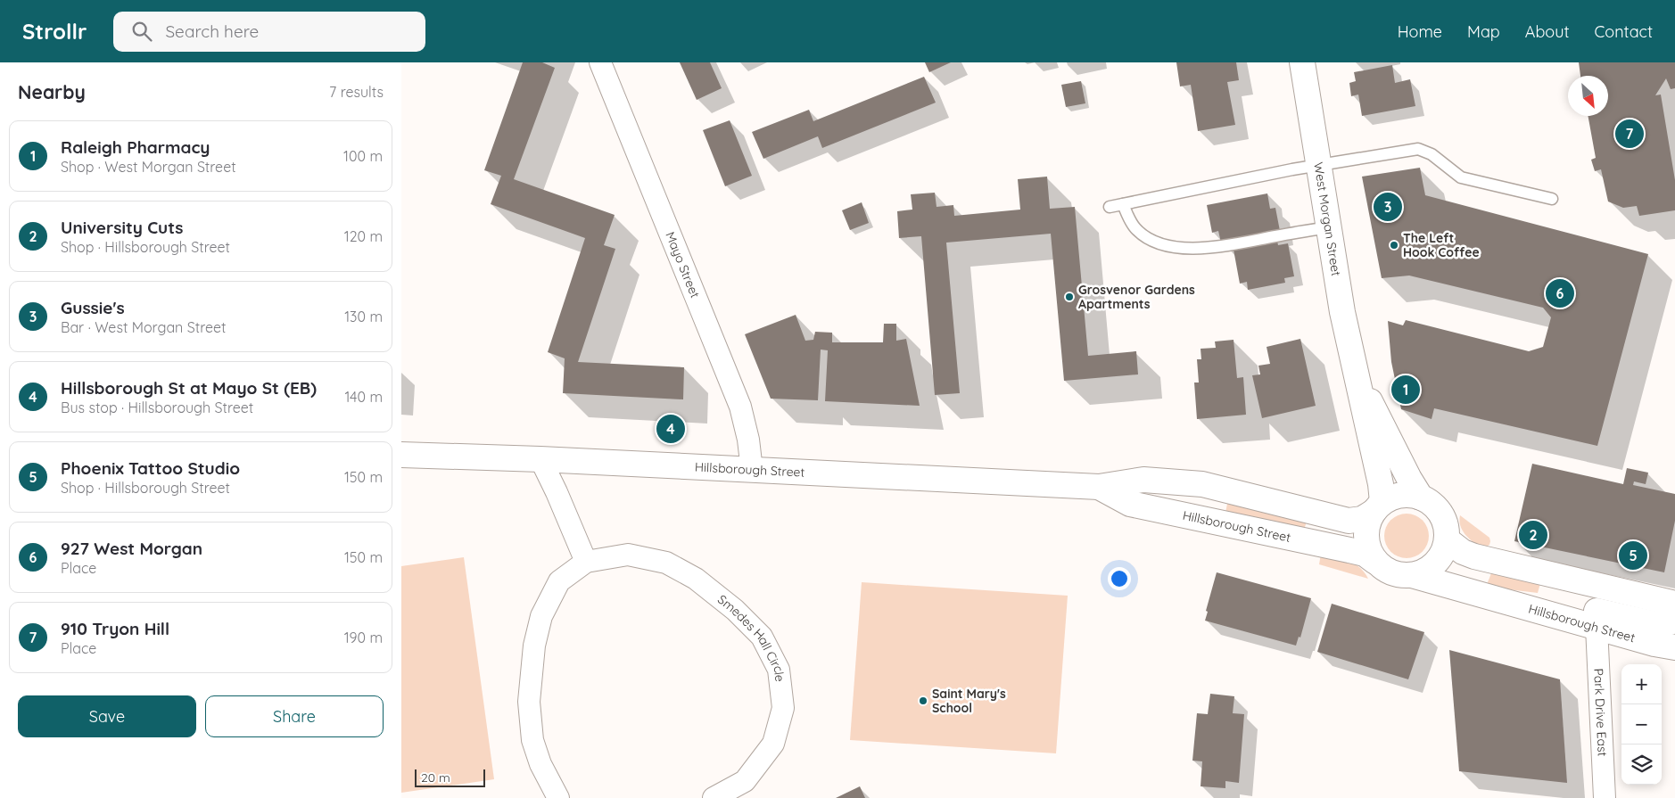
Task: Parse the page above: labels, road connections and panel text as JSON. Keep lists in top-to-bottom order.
{
  "streets": {
    "main road": ["West Morgan Street", "Hillsborough Street"],
    "street": ["Mayo Street", "Smedes Hall Circle", "Park Drive East"]
  },
  "crossings": [
    ["West Morgan Street", "Hillsborough Street"],
    ["Mayo Street", "Hillsborough Street"],
    ["Hillsborough Street", "Park Drive East"]
  ],
  "places": ["The Left Hook Coffee", "Grosvenor Gardens Apartments", "Saint Mary's School"],
  "scale_bar": "20 m",
  "north": "bottom right",
  "page": {
    "header": "Strollr",
    "search": "Search here",
    "nav": [
      "Home",
      "Map",
      "About",
      "Contact"
    ],
    "heading": ["Nearby", "7 results"],
    "pins": [
      "7",
      "3",
      "6",
      "1",
      "4",
      "2",
      "5"
    ],
    "list": [
      {
        "mark": "1",
        "name": "Raleigh Pharmacy",
        "note": "Shop · West Morgan Street",
        "value": "100 m"
      },
      {
        "mark": "2",
        "name": "University Cuts",
        "note": "Shop · Hillsborough Street",
        "value": "120 m"
      },
      {
        "mark": "3",
        "name": "Gussie's",
        "note": "Bar · West Morgan Street",
        "value": "130 m"
      },
      {
        "mark": "4",
        "name": "Hillsborough St at Mayo St (EB)",
        "note": "Bus stop · Hillsborough Street",
        "value": "140 m"
      },
      {
        "mark": "5",
        "name": "Phoenix Tattoo Studio",
        "note": "Shop · Hillsborough Street",
        "value": "150 m"
      },
      {
        "mark": "6",
        "name": "927 West Morgan",
        "note": "Place",
        "value": "150 m"
      },
      {
        "mark": "7",
        "name": "910 Tryon Hill",
        "note": "Place",
        "value": "190 m"
      }
    ],
    "map_buttons": ["+", "−"],
    "buttons": ["Save", "Share"],
    "scale": "20 m"
  }
}
